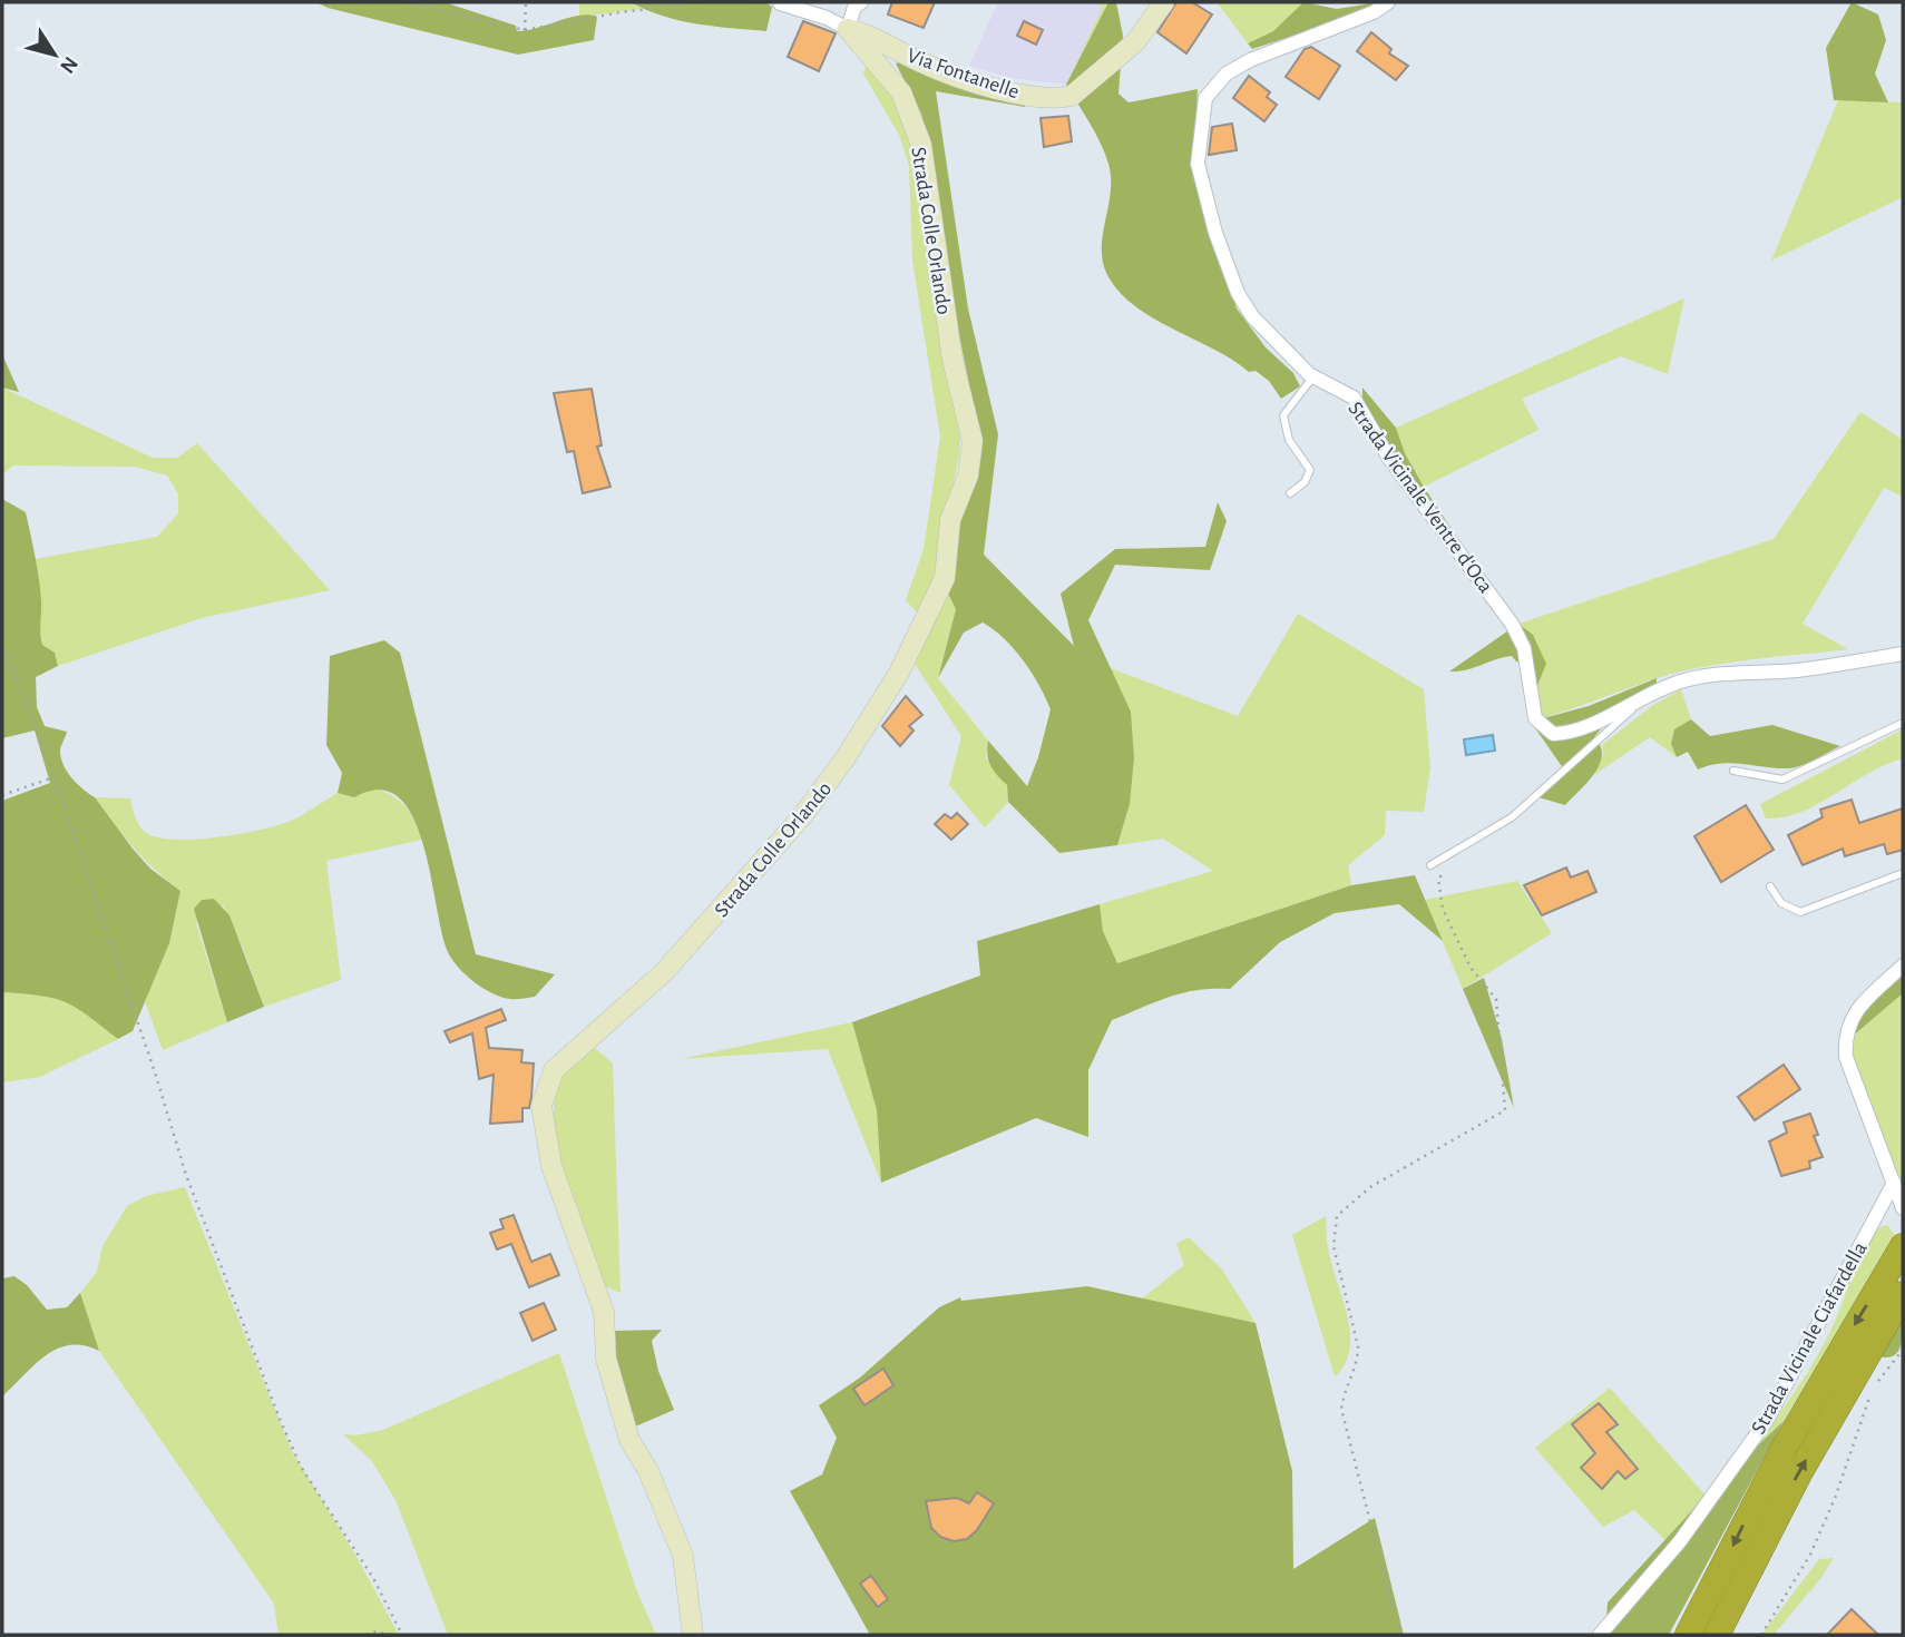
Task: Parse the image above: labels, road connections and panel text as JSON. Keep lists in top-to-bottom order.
{
  "streets": {
    "street": [
      "Via Fontanelle",
      "Strada Colle Orlando",
      "Strada Vicinale Ventre d'Oca",
      "Strada Vicinale Ciafardella"
    ]
  },
  "crossings": [
    ["Via Fontanelle", "Strada Colle Orlando"]
  ],
  "north": "bottom right"
}
